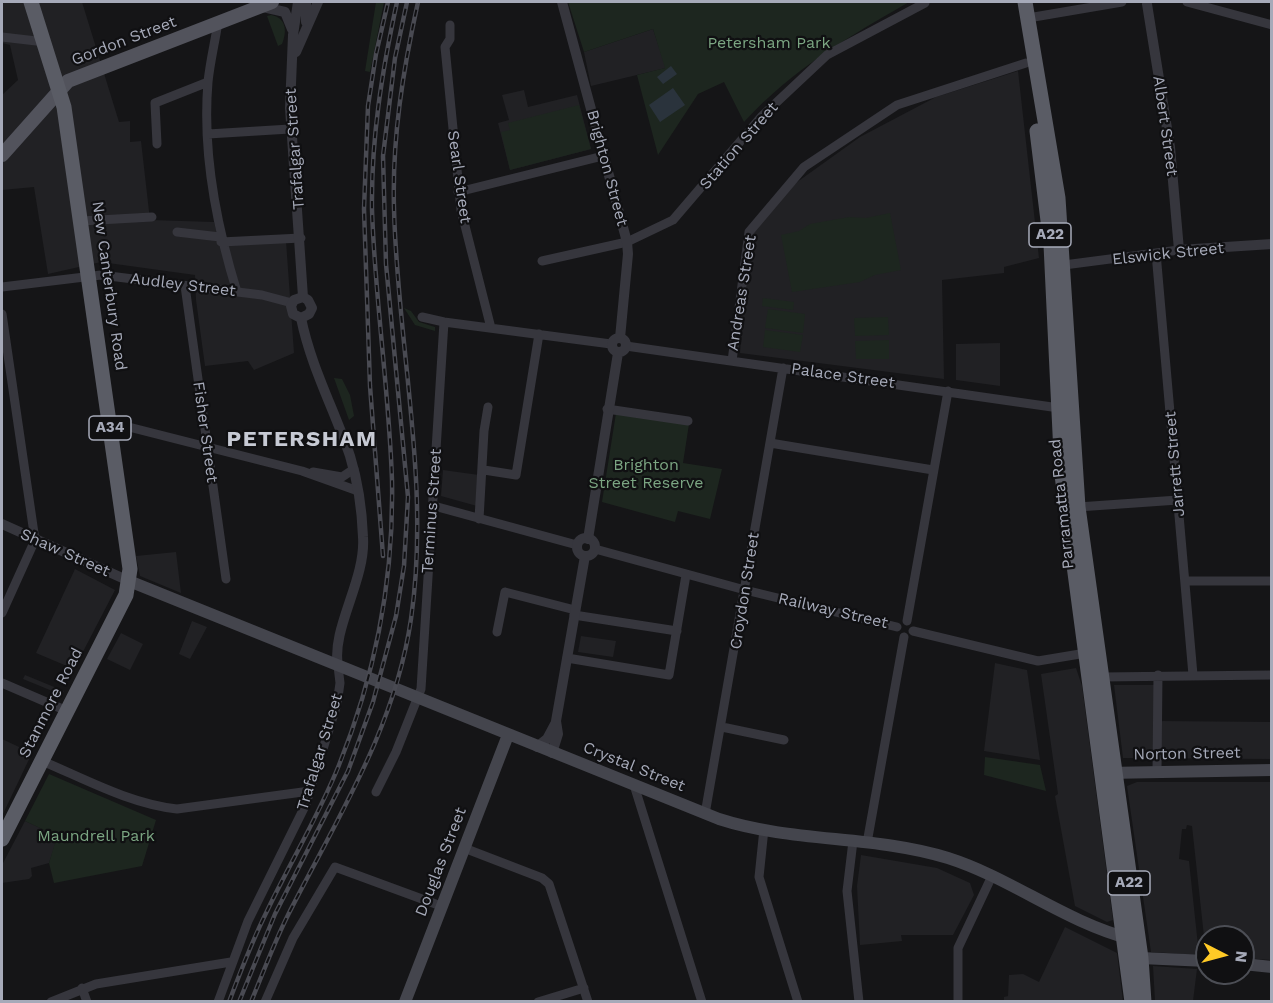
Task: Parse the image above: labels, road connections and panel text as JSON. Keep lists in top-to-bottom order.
{
  "streets": {
    "highway": [
      "A22",
      "New Canterbury Road",
      "A34",
      "Parramatta Road",
      "Stanmore Road"
    ],
    "main road": [
      "Gordon Street",
      "Norton Street",
      "Crystal Street",
      "Douglas Street"
    ],
    "street": [
      "Albert Street",
      "Station Street",
      "Trafalgar Street",
      "Brighton Street",
      "Searl Street",
      "Elswick Street",
      "Audley Street",
      "Andreas Street",
      "Palace Street",
      "Fisher Street",
      "Jarrett Street",
      "Terminus Street",
      "Shaw Street",
      "Croydon Street",
      "Railway Street"
    ]
  },
  "crossings": [
    ["Gordon Street", "New Canterbury Road"],
    ["Albert Street", "Elswick Street"],
    ["Station Street", "Brighton Street"],
    ["Trafalgar Street", "Audley Street"],
    ["Trafalgar Street", "Crystal Street"],
    ["Brighton Street", "Palace Street"],
    ["Brighton Street", "Railway Street"],
    ["Searl Street", "Palace Street"],
    ["Elswick Street", "Jarrett Street"],
    ["Elswick Street", "Parramatta Road"],
    ["Audley Street", "New Canterbury Road"],
    ["Audley Street", "Fisher Street"],
    ["New Canterbury Road", "Shaw Street"],
    ["New Canterbury Road", "Stanmore Road"],
    ["New Canterbury Road", "Crystal Street"],
    ["Andreas Street", "Palace Street"],
    ["Andreas Street", "Parramatta Road"],
    ["Palace Street", "Parramatta Road"],
    ["Palace Street", "Terminus Street"],
    ["Palace Street", "Croydon Street"],
    ["Parramatta Road", "Norton Street"],
    ["Parramatta Road", "Crystal Street"],
    ["Terminus Street", "Crystal Street"],
    ["Shaw Street", "Stanmore Road"],
    ["Shaw Street", "Crystal Street"],
    ["Croydon Street", "Railway Street"],
    ["Croydon Street", "Crystal Street"],
    ["Stanmore Road", "Crystal Street"],
    ["Crystal Street", "Douglas Street"]
  ],
  "districts": ["PETERSHAM"],
  "parks": ["Petersham Park", "Brighton Street Reserve", "Maundrell Park"],
  "north": "right"
}
